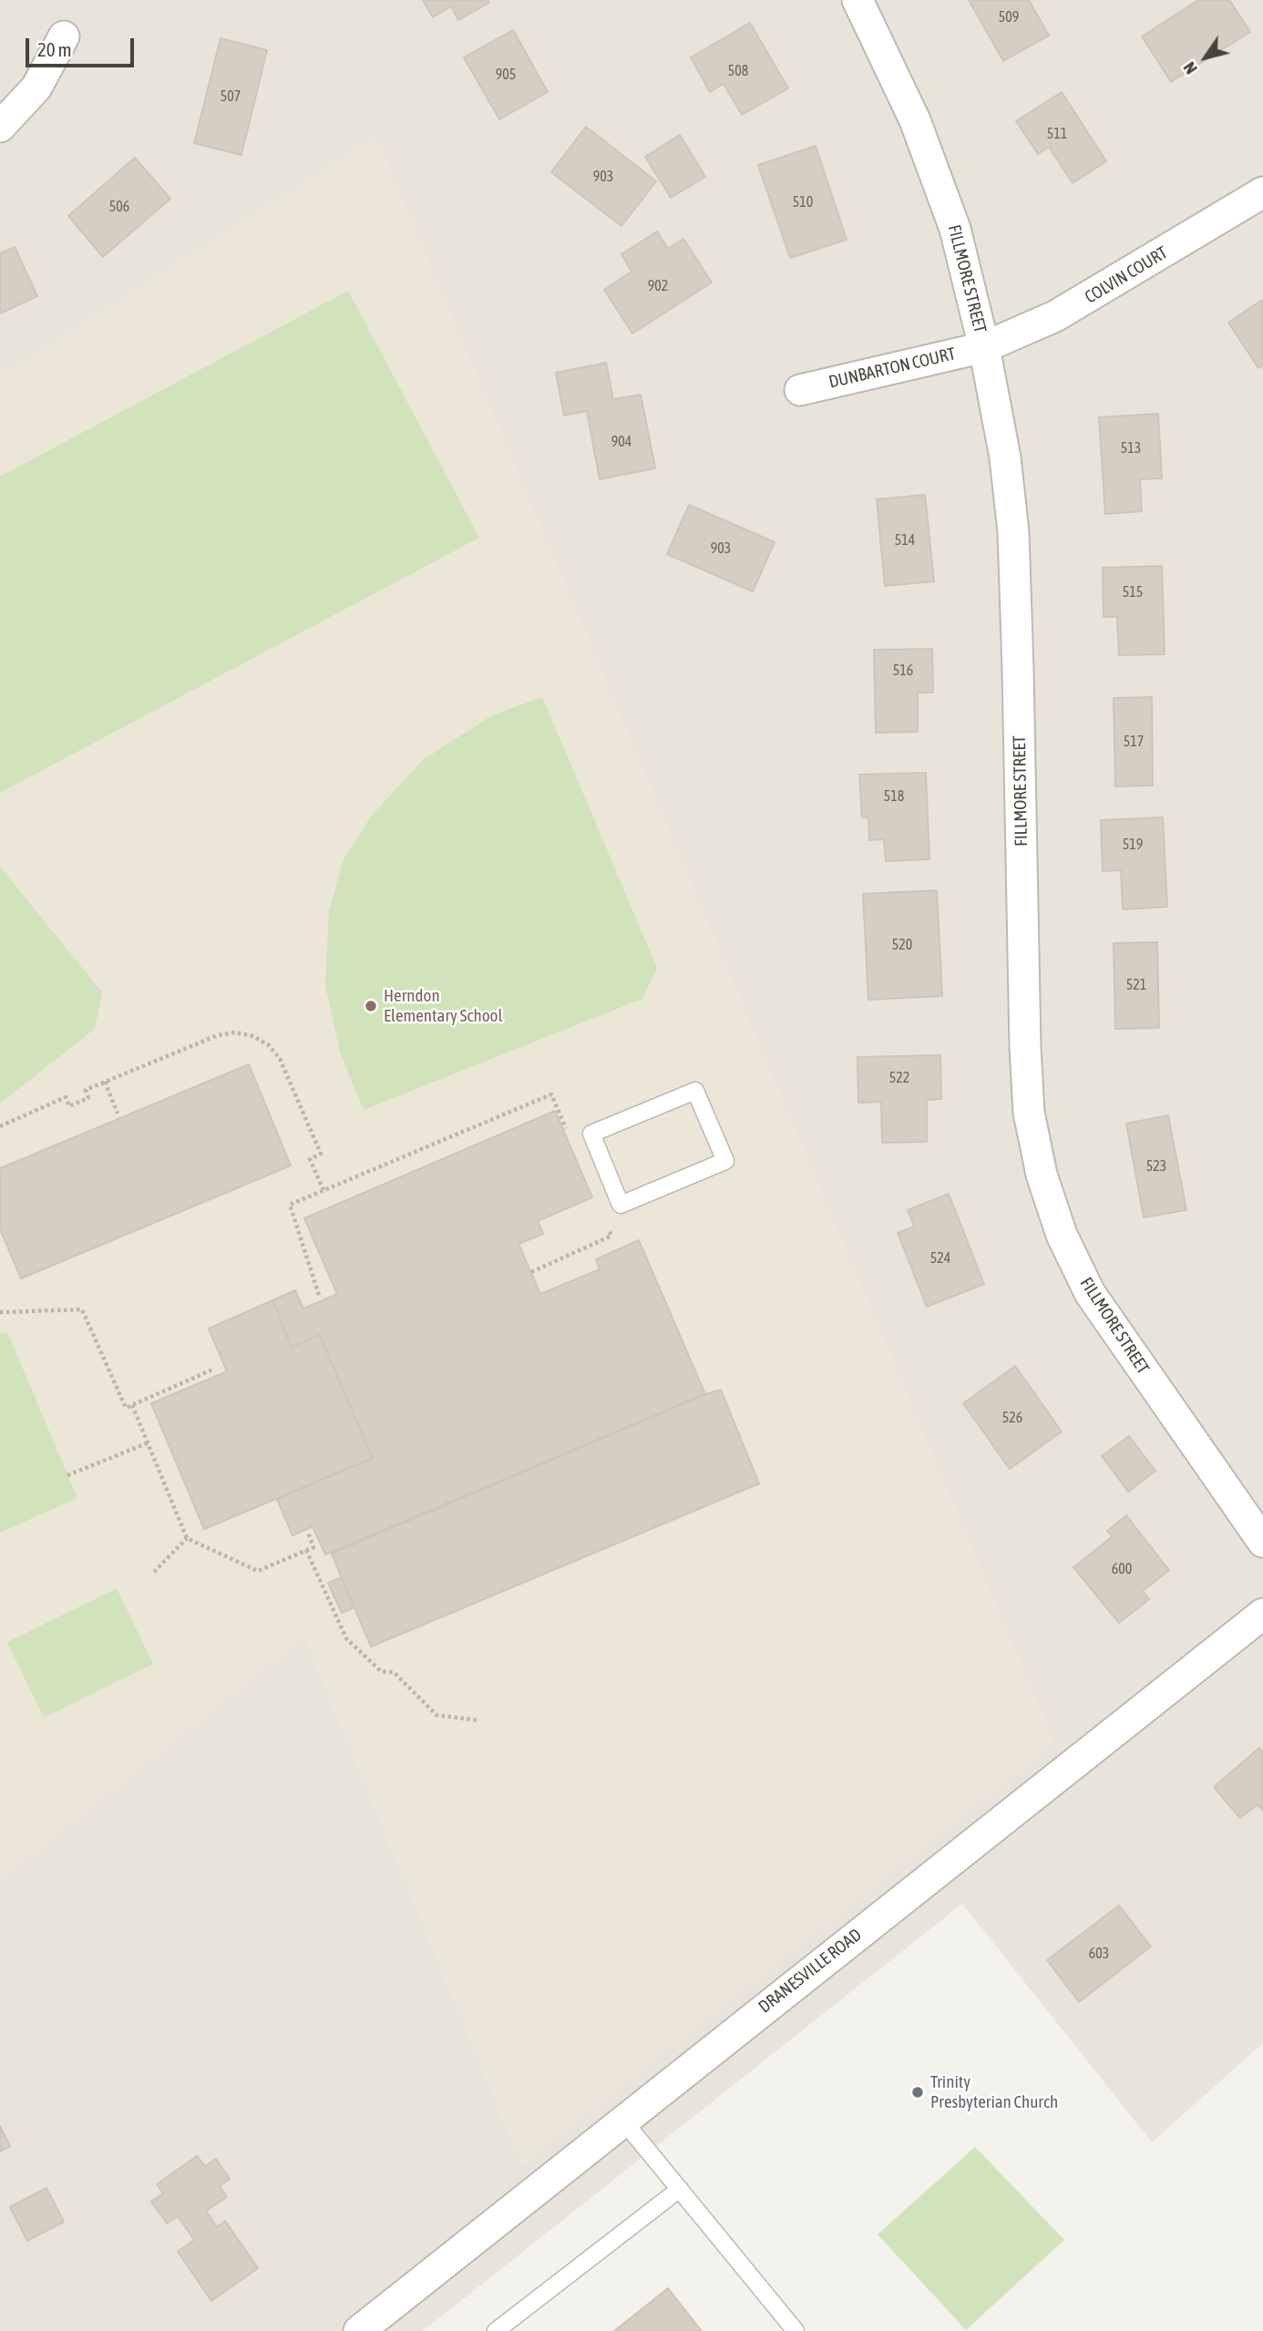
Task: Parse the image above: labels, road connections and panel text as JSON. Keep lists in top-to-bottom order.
{
  "streets": {
    "street": [
      "COLVIN COURT",
      "FILLMORE STREET",
      "DUNBARTON COURT",
      "DRANESVILLE ROAD"
    ]
  },
  "crossings": [
    ["COLVIN COURT", "FILLMORE STREET"],
    ["COLVIN COURT", "DUNBARTON COURT"],
    ["FILLMORE STREET", "DUNBARTON COURT"]
  ],
  "places": ["Herndon Elementary School", "Trinity Presbyterian Church"],
  "house_numbers": [
    "509",
    "508",
    "905",
    "507",
    "511",
    "903",
    "510",
    "506",
    "902",
    "904",
    "513",
    "514",
    "903",
    "515",
    "516",
    "517",
    "518",
    "519",
    "520",
    "521",
    "522",
    "523",
    "524",
    "526",
    "600",
    "603"
  ],
  "scale_bar": "20 m",
  "north": "bottom left"
}
